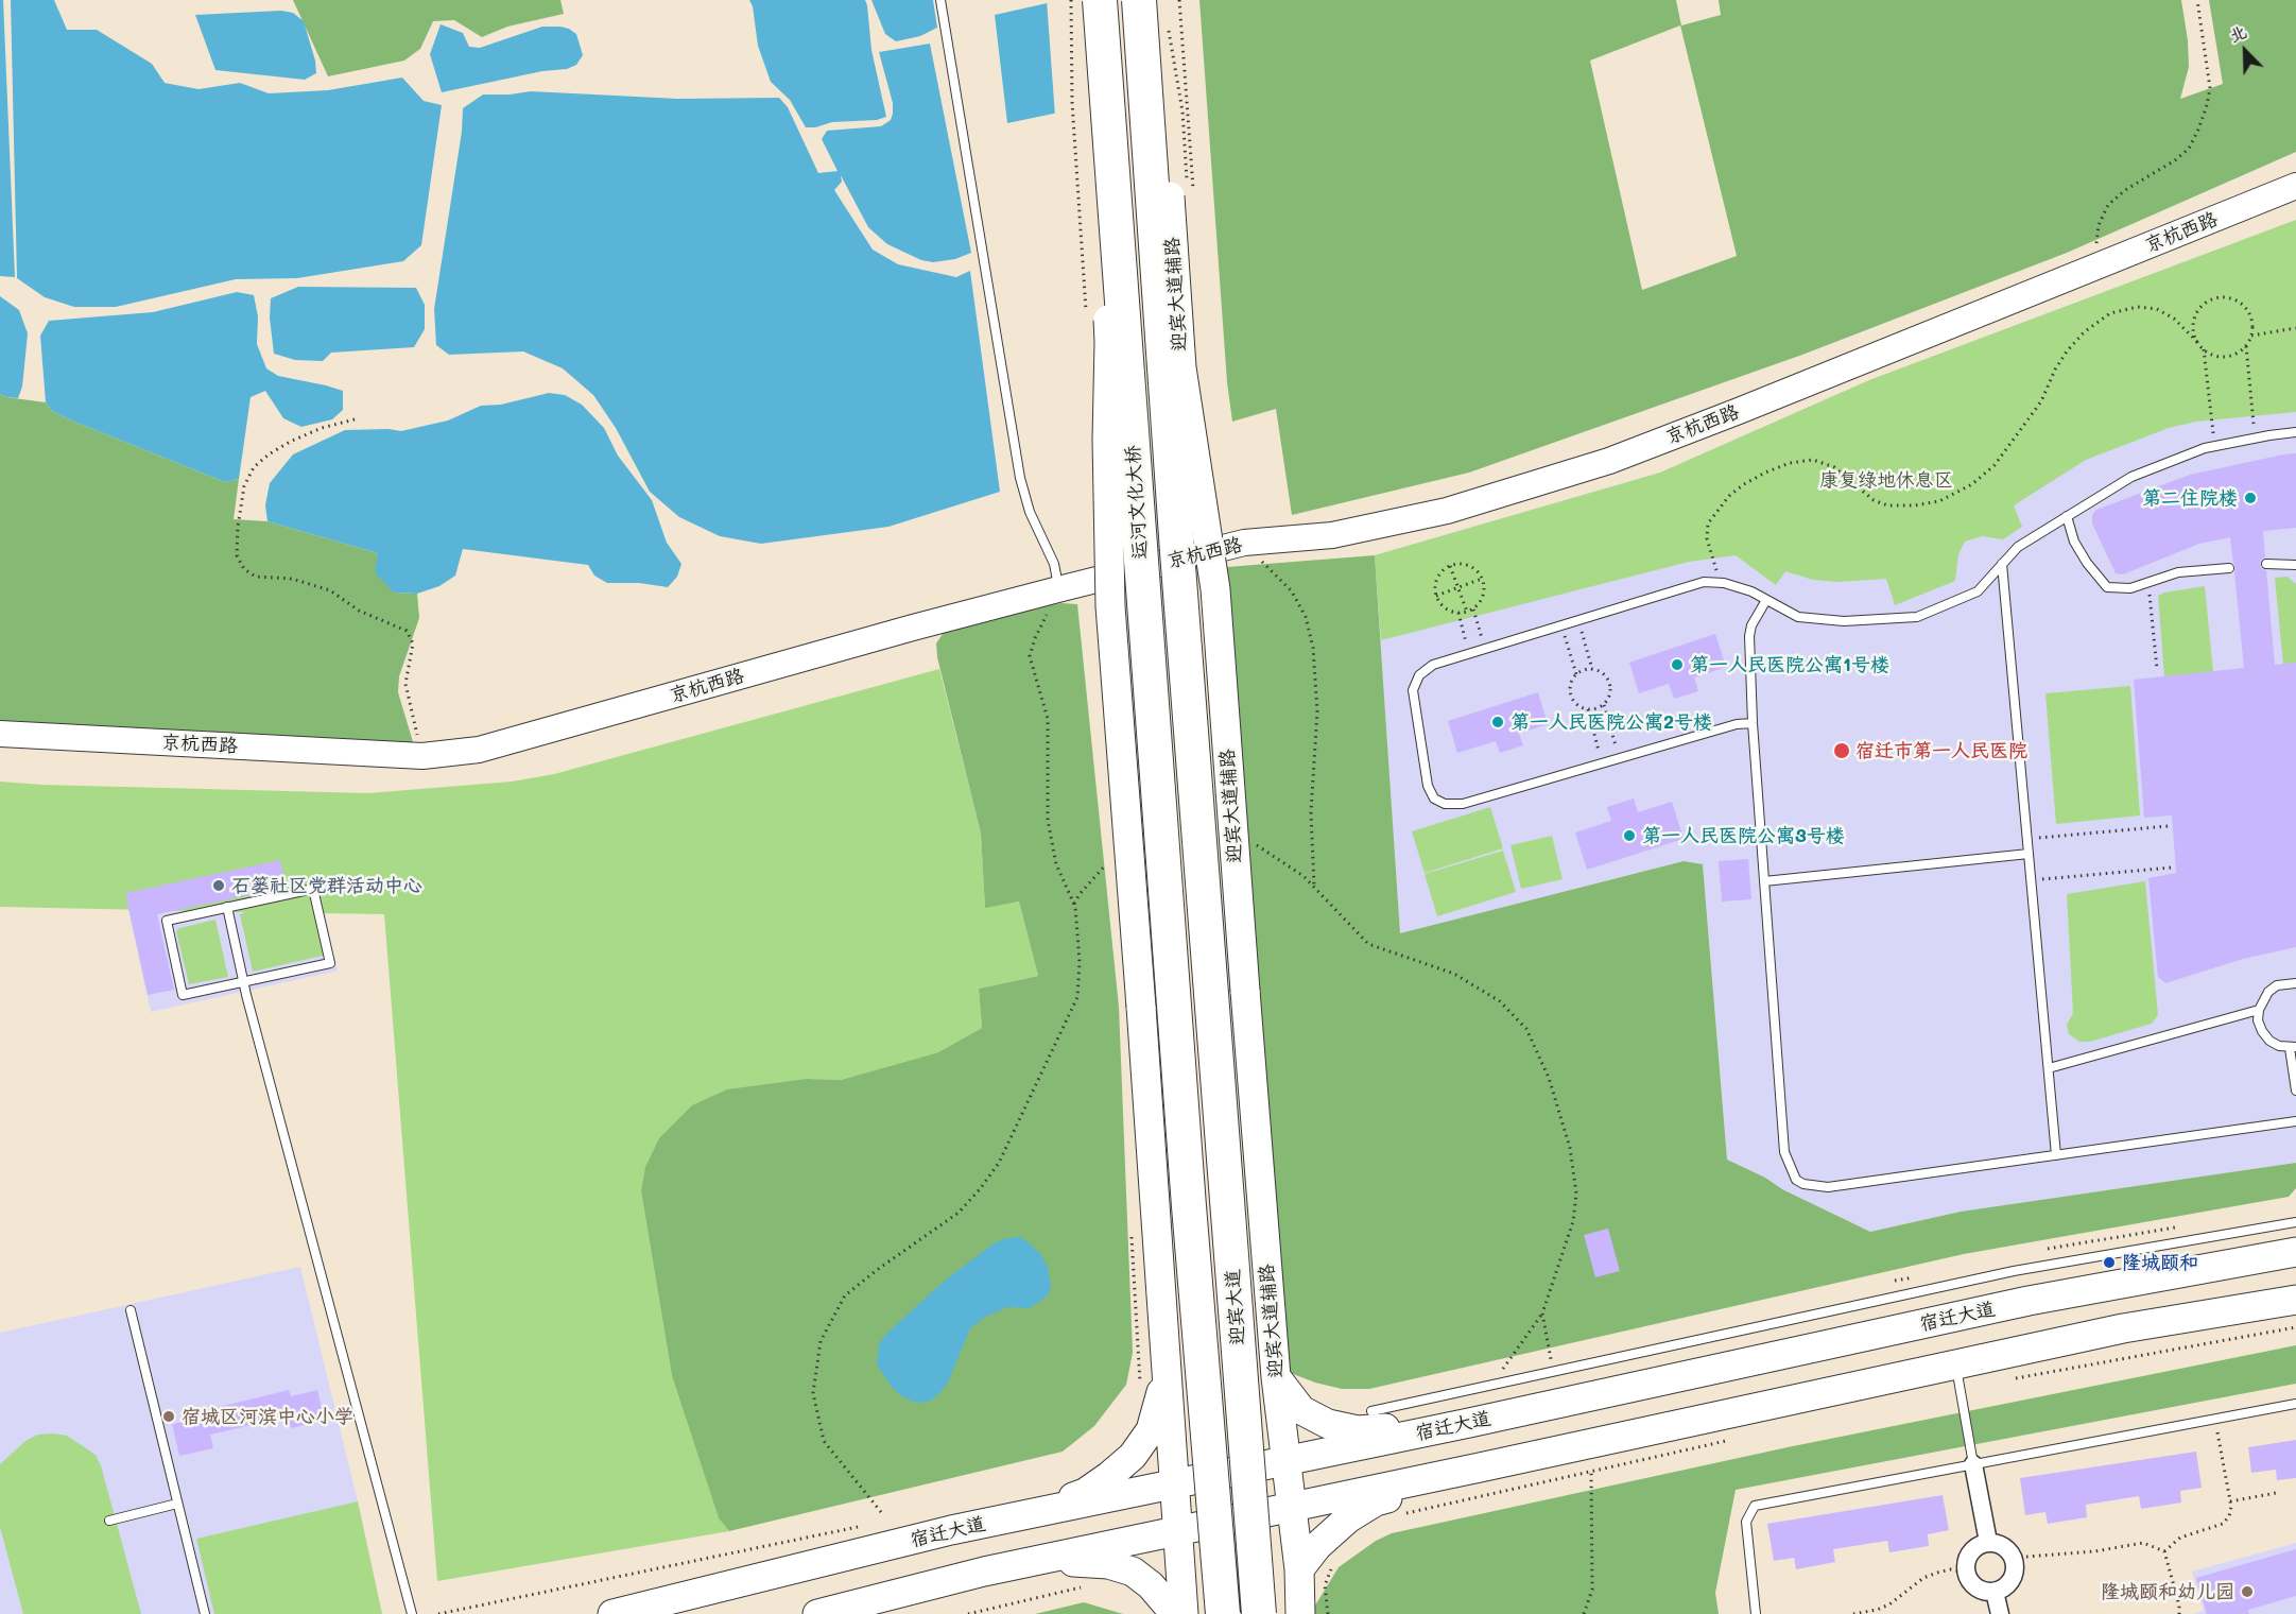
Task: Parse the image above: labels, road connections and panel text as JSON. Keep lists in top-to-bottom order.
{
  "streets": {
    "highway": ["运河文化大桥", "迎宾大道"],
    "main road": ["京杭西路", "迎宾大道辅路", "宿迁大道"]
  },
  "crossings": [
    ["迎宾大道辅路", "宿迁大道"],
    ["运河文化大桥", "迎宾大道"]
  ],
  "parks": ["康复绿地休息区"],
  "places": [
    "第二住院楼",
    "第一人民医院公寓1号楼",
    "第一人民医院公寓2号楼",
    "宿迁市第一人民医院",
    "第一人民医院公寓3号楼",
    "石篓社区党群活动中心",
    "隆城颐和",
    "宿城区河滨中心小学",
    "隆城颐和幼儿园"
  ],
  "north": "top left"
}
